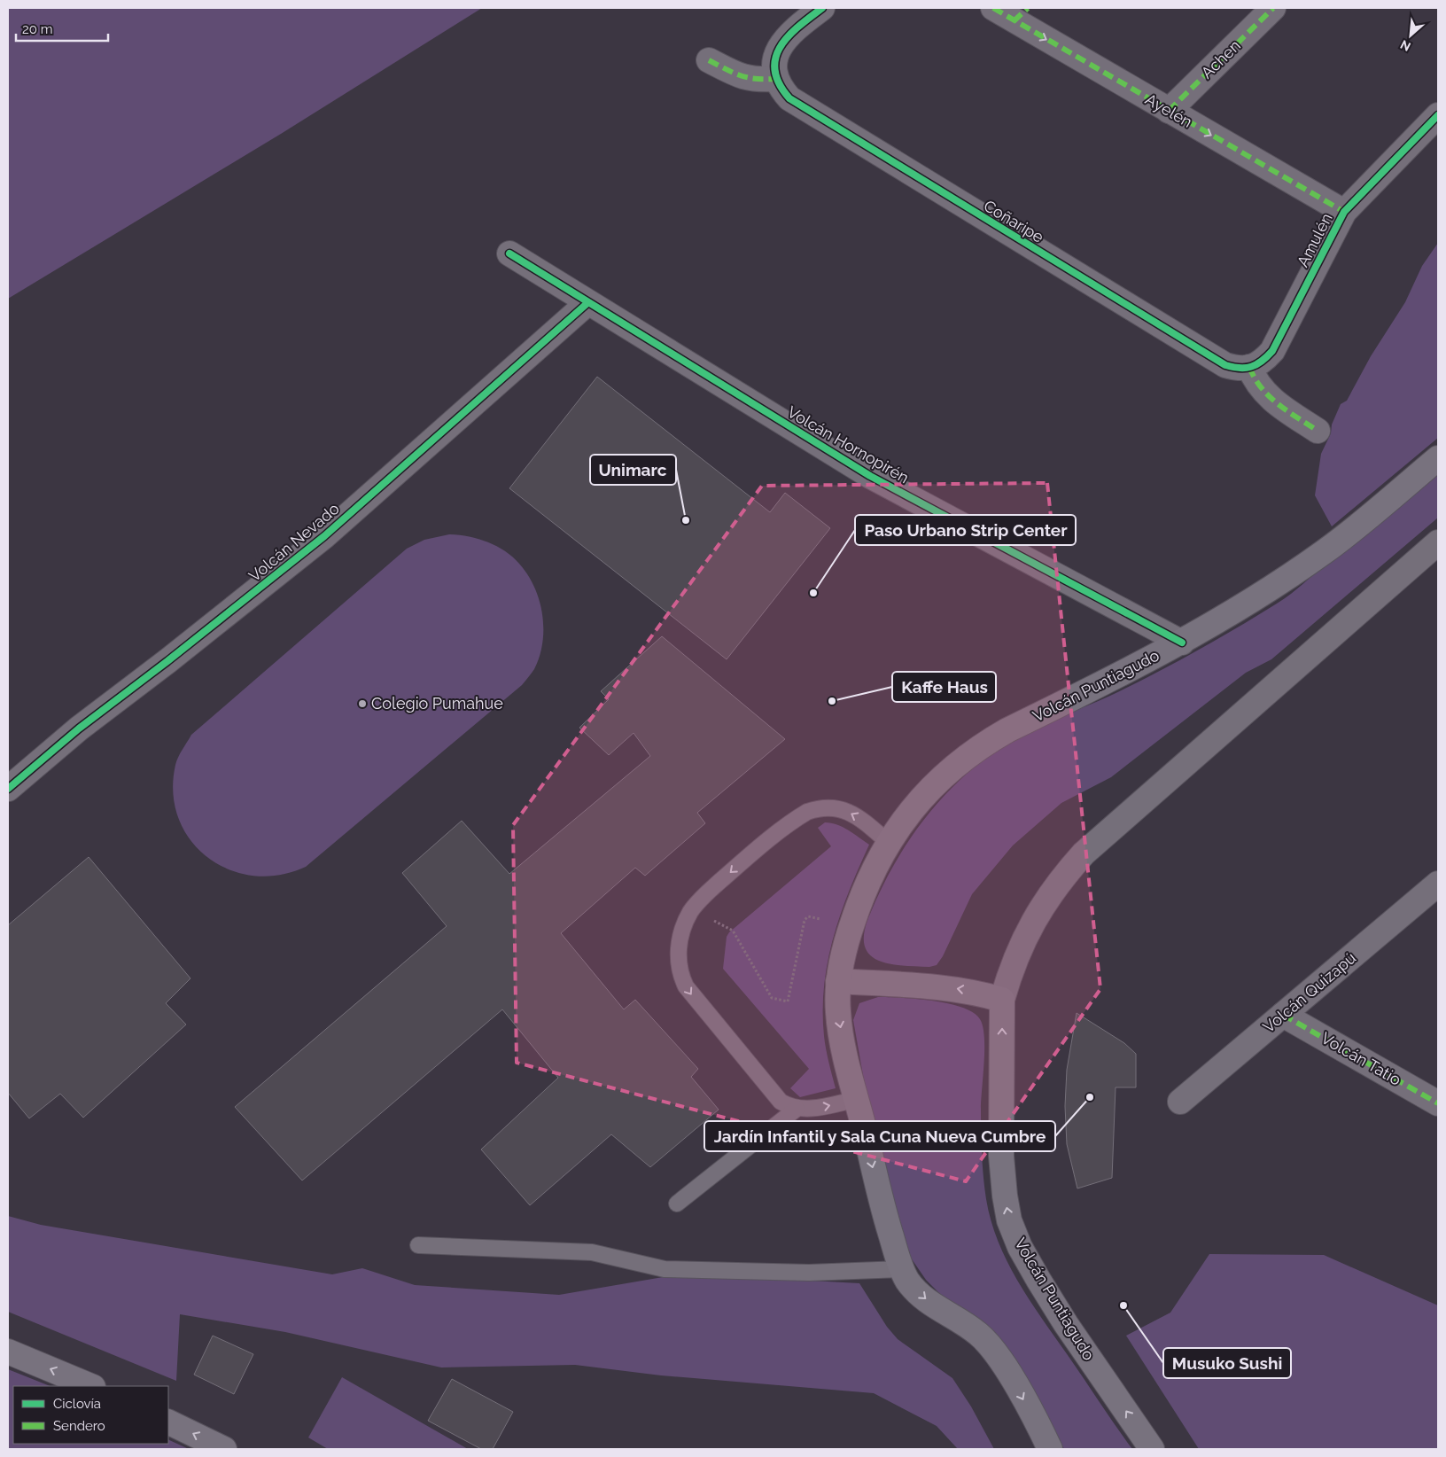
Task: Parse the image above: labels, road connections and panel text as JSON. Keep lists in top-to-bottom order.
{
  "streets": {
    "main road": ["Volcán Puntiagudo"],
    "street": [
      "Achen",
      "Ayelén",
      "Coñaripe",
      "Amulén",
      "Volcán Hornopirén",
      "Volcán Nevado",
      "Volcán Quizapú",
      "Volcán Tatio"
    ]
  },
  "crossings": [
    ["Achen", "Ayelén"],
    ["Ayelén", "Amulén"],
    ["Coñaripe", "Amulén"],
    ["Volcán Hornopirén", "Volcán Nevado"],
    ["Volcán Hornopirén", "Volcán Puntiagudo"],
    ["Volcán Quizapú", "Volcán Tatio"]
  ],
  "one_way": ["Ayelén"],
  "places": [
    "Unimarc",
    "Paso Urbano Strip Center",
    "Kaffe Haus",
    "Colegio Pumahue",
    "Jardín Infantil y Sala Cuna Nueva Cumbre",
    "Musuko Sushi"
  ],
  "legend": ["Ciclovía", "Sendero"],
  "scale_bar": "20 m",
  "north": "bottom left"
}
